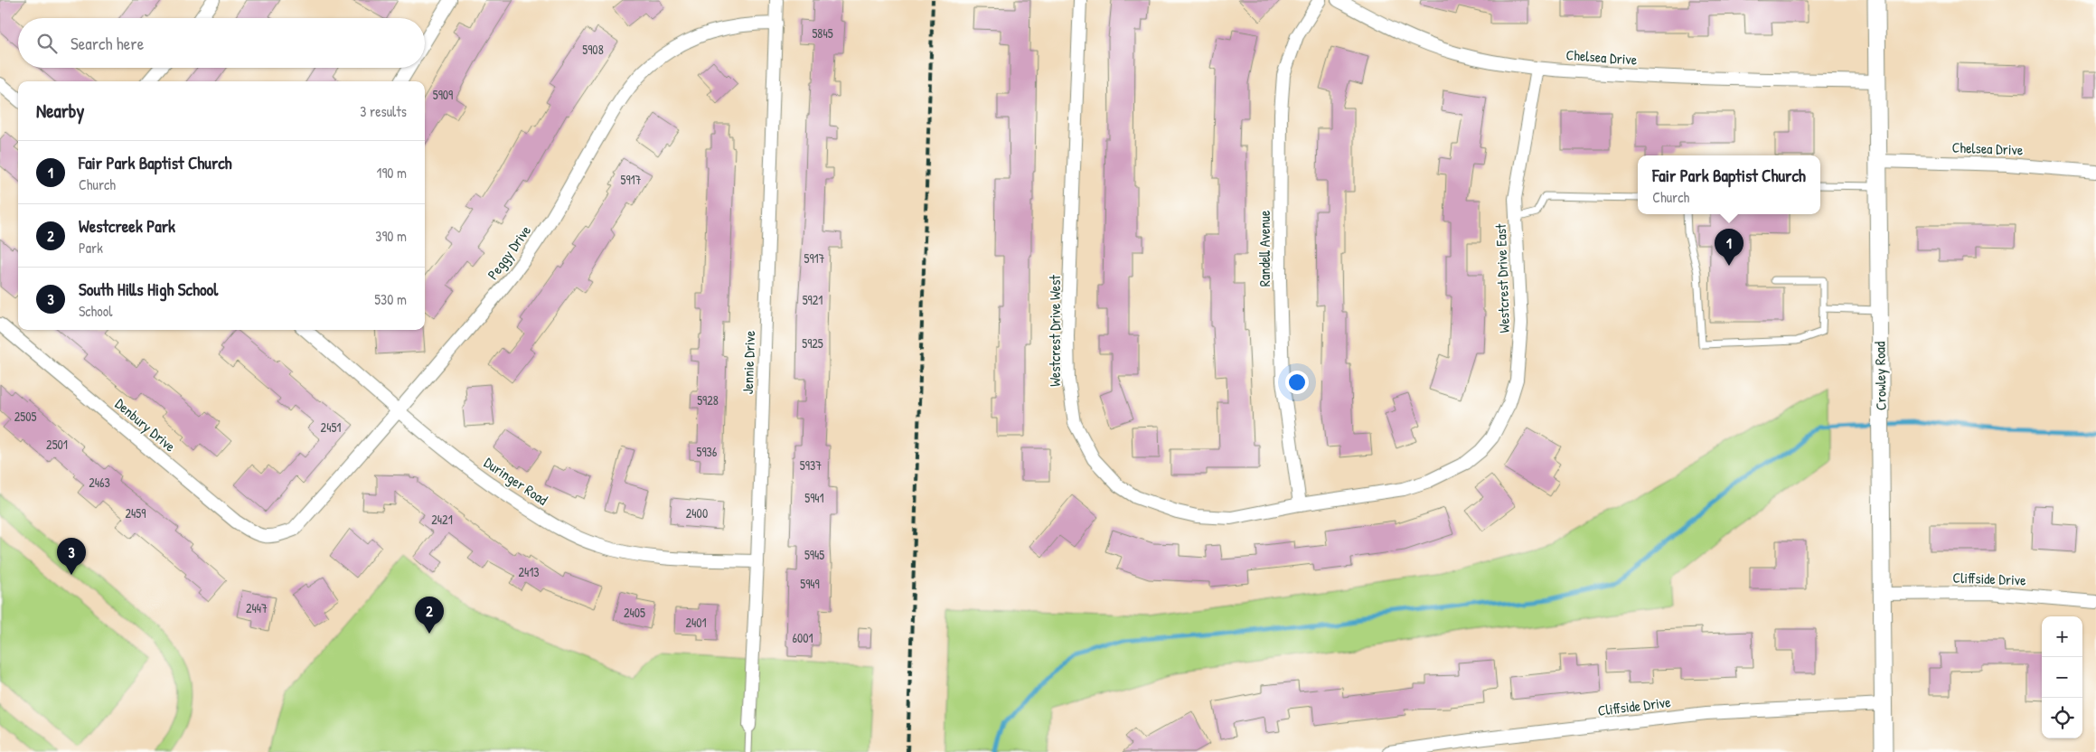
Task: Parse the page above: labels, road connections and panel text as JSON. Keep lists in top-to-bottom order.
{
  "streets": {
    "main road": ["Crowley Road"],
    "street": [
      "Chelsea Drive",
      "Randell Avenue",
      "Peggy Drive",
      "Westcrest Drive East",
      "Westcrest Drive West",
      "Jennie Drive",
      "Denbury Drive",
      "Duringer Road",
      "Cliffside Drive"
    ]
  },
  "crossings": [
    ["Chelsea Drive", "Westcrest Drive East"],
    ["Chelsea Drive", "Crowley Road"],
    ["Randell Avenue", "Westcrest Drive East"],
    ["Randell Avenue", "Westcrest Drive West"],
    ["Peggy Drive", "Jennie Drive"],
    ["Peggy Drive", "Denbury Drive"],
    ["Peggy Drive", "Duringer Road"],
    ["Westcrest Drive East", "Westcrest Drive West"],
    ["Jennie Drive", "Duringer Road"],
    ["Crowley Road", "Cliffside Drive"]
  ],
  "house_numbers": [
    "5845",
    "5908",
    "5909",
    "5917",
    "5917",
    "5921",
    "5925",
    "5928",
    "2505",
    "2451",
    "2501",
    "5936",
    "5937",
    "2463",
    "5941",
    "2459",
    "2400",
    "2421",
    "5945",
    "2413",
    "5949",
    "2447",
    "2405",
    "2401",
    "6001"
  ],
  "page": {
    "search": "Search here",
    "heading": ["Nearby", "3 results"],
    "list": [
      {
        "mark": "1",
        "name": "Fair Park Baptist Church",
        "note": "Church",
        "value": "190 m"
      },
      {
        "mark": "2",
        "name": "Westcreek Park",
        "note": "Park",
        "value": "390 m"
      },
      {
        "mark": "3",
        "name": "South Hills High School",
        "note": "School",
        "value": "530 m"
      }
    ],
    "popup": ["Fair Park Baptist Church", "Church"],
    "pins": ["1", "3", "2"],
    "map_buttons": ["+", "−"]
  }
}
